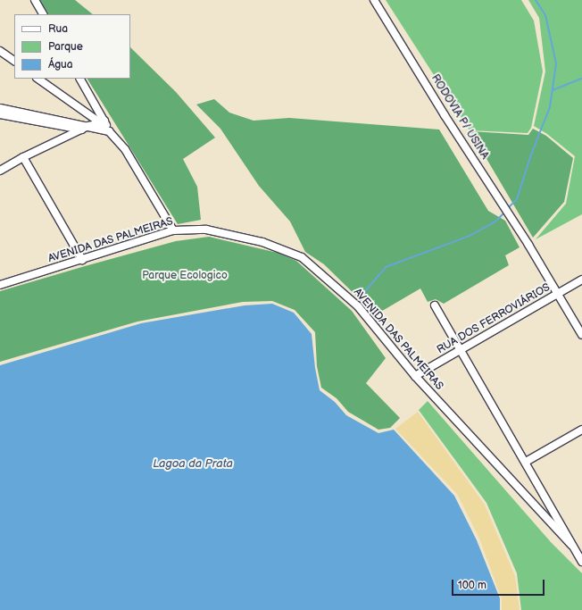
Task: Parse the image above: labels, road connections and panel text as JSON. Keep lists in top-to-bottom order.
{
  "streets": {
    "street": ["RODOVIA P/ USINA", "AVENIDA DAS PALMEIRAS", "RUA DOS FERROVIÁRIOS"]
  },
  "crossings": [
    ["RODOVIA P/ USINA", "RUA DOS FERROVIÁRIOS"],
    ["AVENIDA DAS PALMEIRAS", "RUA DOS FERROVIÁRIOS"]
  ],
  "water": ["Lagoa da Prata"],
  "parks": ["Parque Ecologico"],
  "legend": ["Rua", "Parque", "Água"],
  "scale_bar": "100 m"
}
